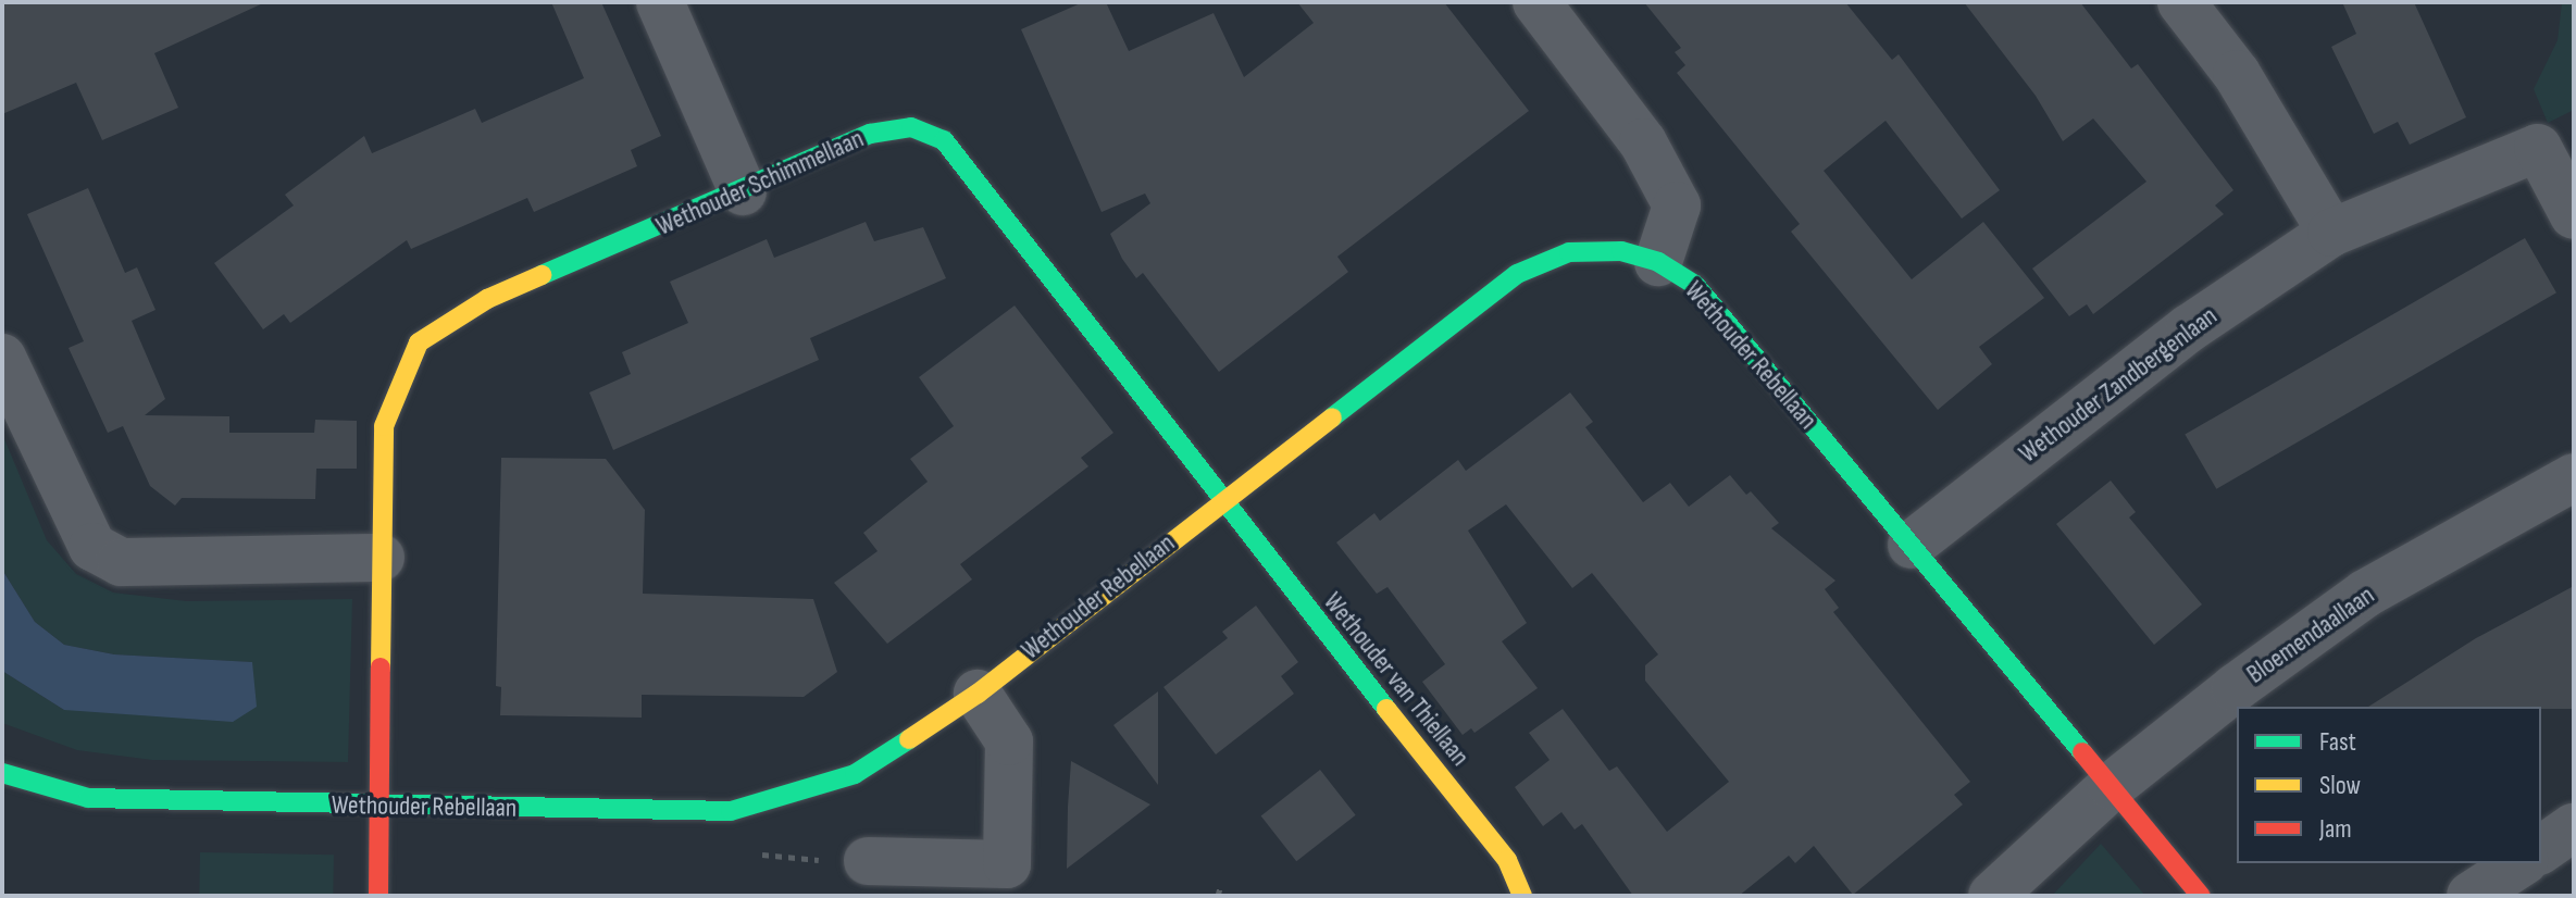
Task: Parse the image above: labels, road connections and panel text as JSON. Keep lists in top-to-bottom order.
{
  "streets": {
    "street": [
      "Wethouder Schimmellaan",
      "Wethouder Rebellaan",
      "Wethouder Zandbergenlaan",
      "Bloemendaallaan",
      "Wethouder van Thiellaan"
    ]
  },
  "crossings": [
    ["Wethouder Schimmellaan", "Wethouder Rebellaan"],
    ["Wethouder Schimmellaan", "Wethouder van Thiellaan"],
    ["Wethouder Rebellaan", "Wethouder Zandbergenlaan"],
    ["Wethouder Rebellaan", "Bloemendaallaan"],
    ["Wethouder Rebellaan", "Wethouder van Thiellaan"]
  ],
  "legend": ["Fast", "Slow", "Jam"]
}
